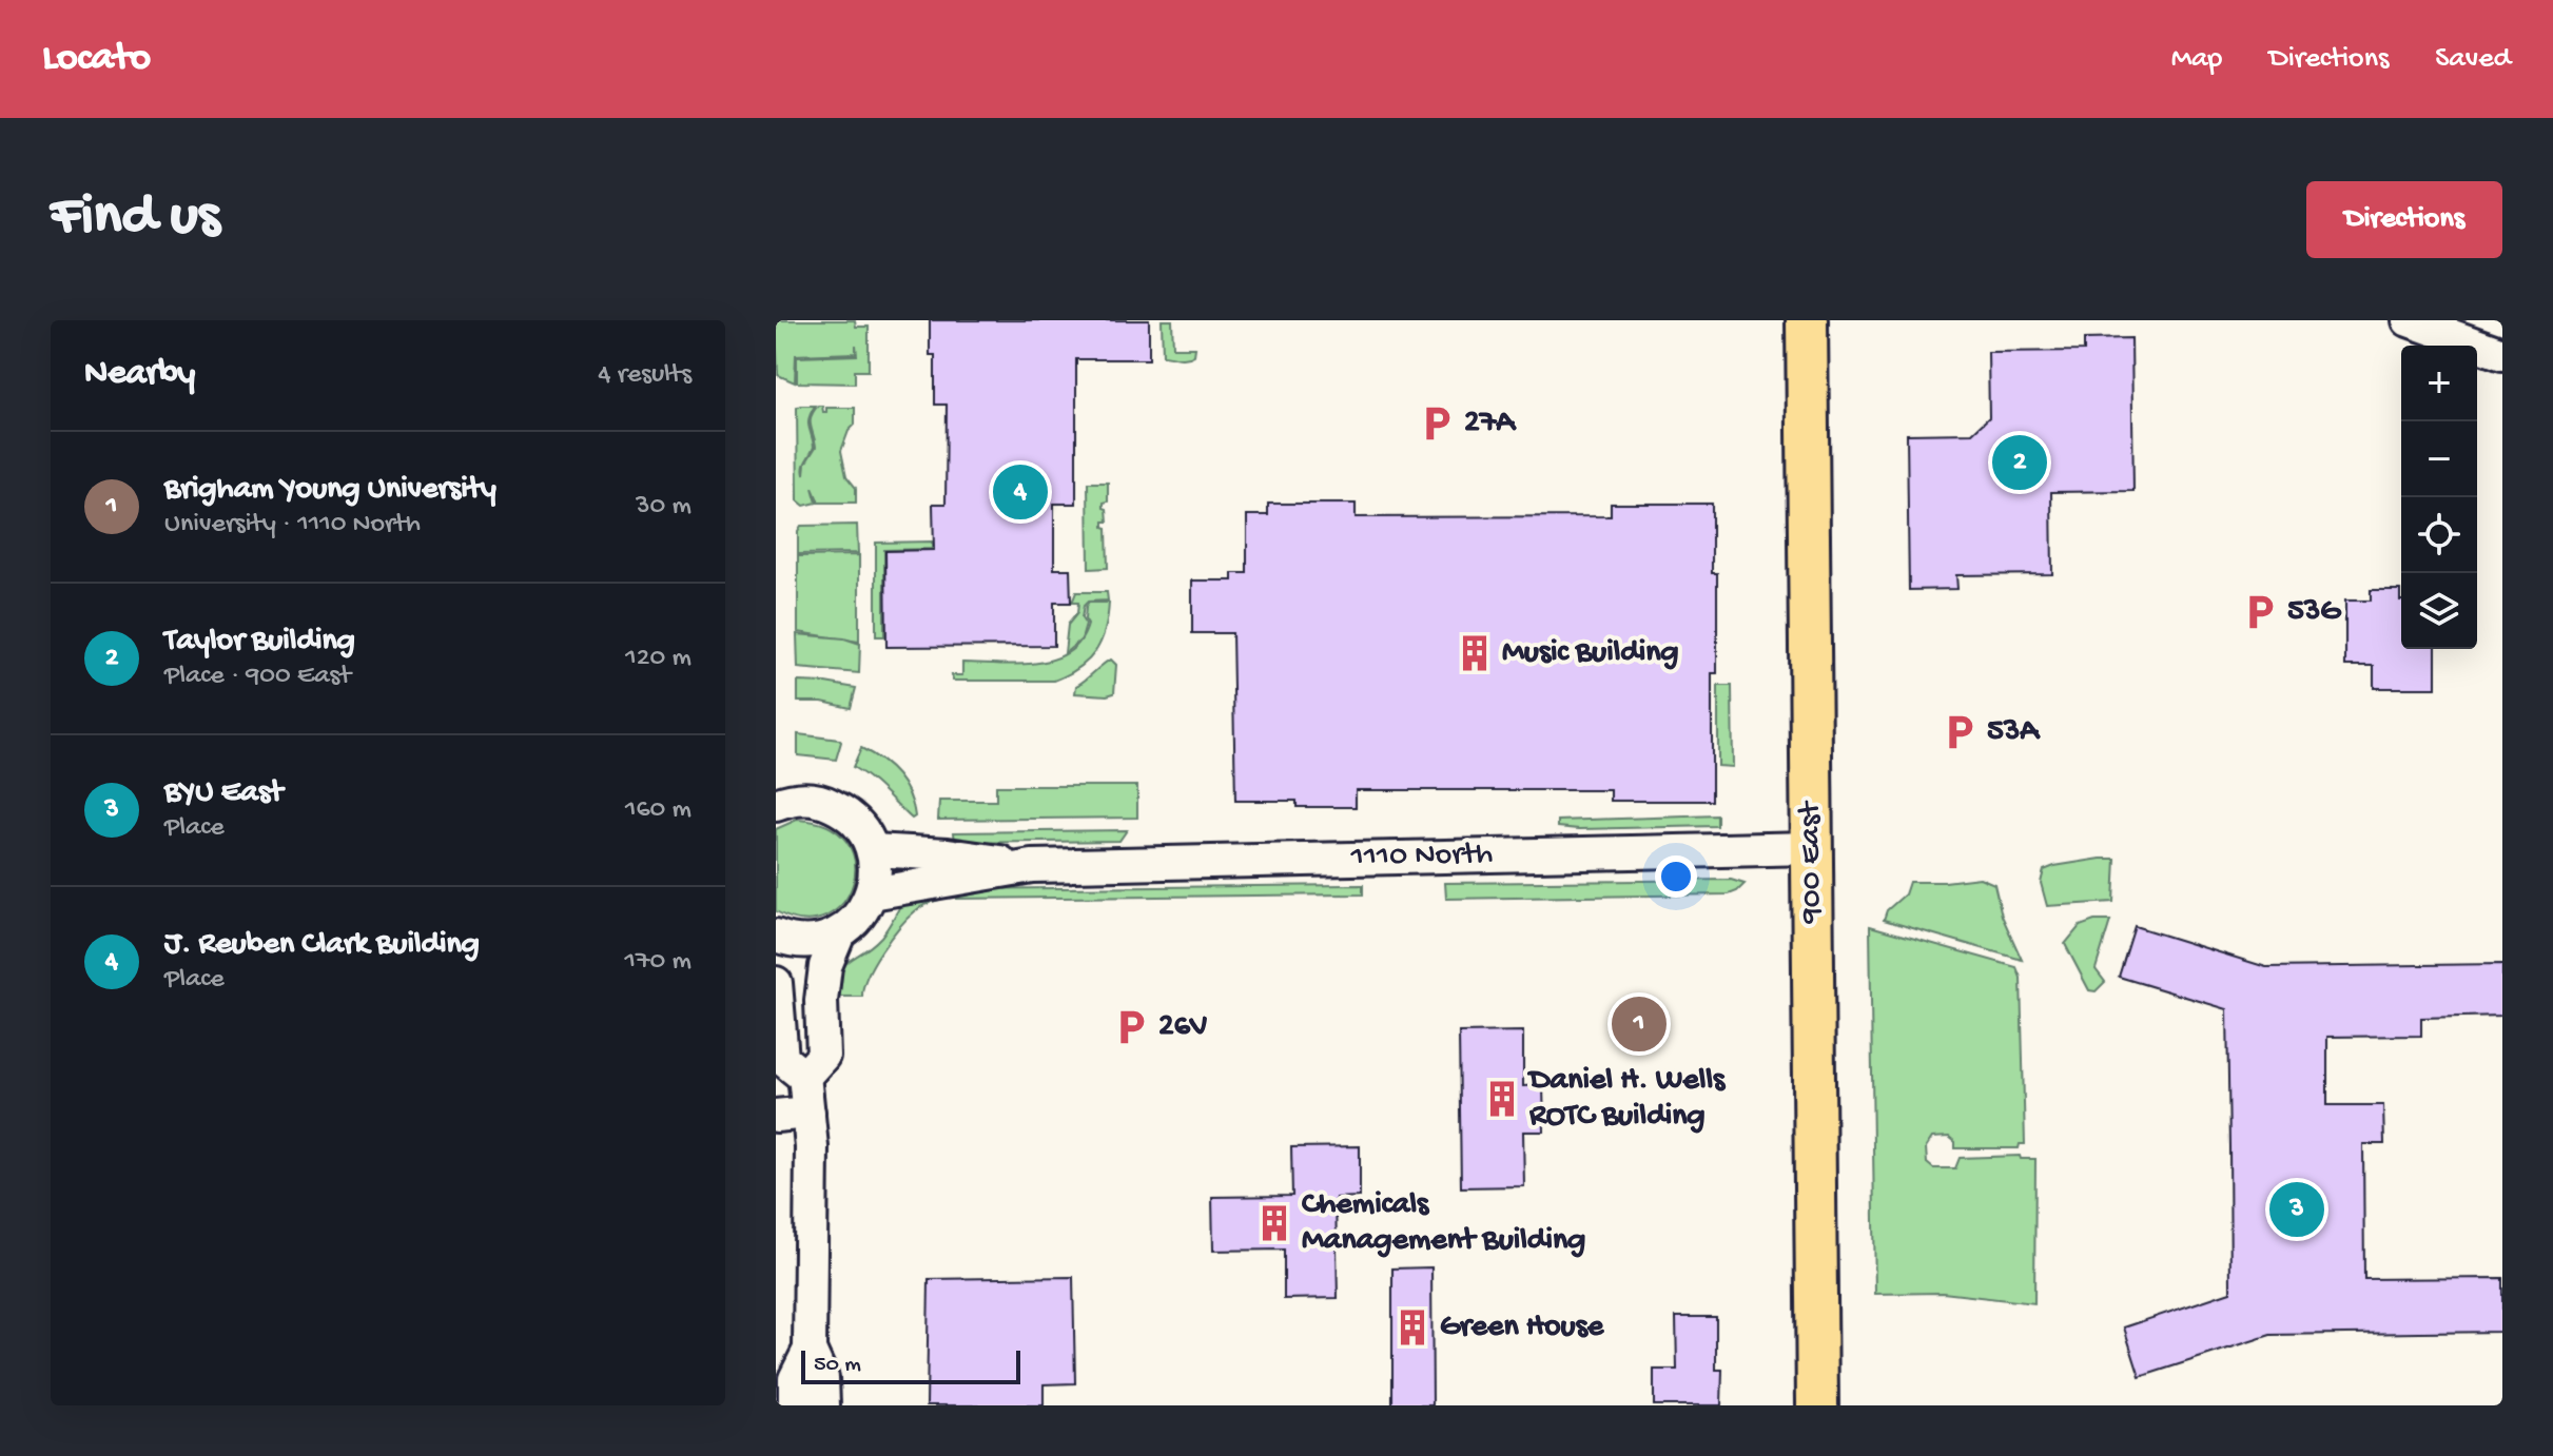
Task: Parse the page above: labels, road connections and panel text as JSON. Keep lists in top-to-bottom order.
{
  "streets": {
    "main road": ["900 East"],
    "street": ["1110 North"]
  },
  "crossings": [
    ["1110 North", "900 East"]
  ],
  "places": {
    "parking": [
      "27A",
      "53G",
      "53A",
      "26V"
    ],
    "building": [
      "Music Building",
      "Daniel H. Wells ROTC Building",
      "Chemicals Management Building",
      "Green House"
    ]
  },
  "scale_bar": "50 m",
  "page": {
    "header": "Locato",
    "nav": ["Map", "Directions", "Saved"],
    "buttons": "Directions",
    "title": "Find us",
    "heading": ["Nearby", "4 results"],
    "map_buttons": ["+", "−"],
    "list": [
      {
        "mark": "1",
        "name": "Brigham Young University",
        "note": "University · 1110 North",
        "value": "30 m"
      },
      {
        "mark": "2",
        "name": "Taylor Building",
        "note": "Place · 900 East",
        "value": "120 m"
      },
      {
        "mark": "3",
        "name": "BYU East",
        "note": "Place",
        "value": "160 m"
      },
      {
        "mark": "4",
        "name": "J. Reuben Clark Building",
        "note": "Place",
        "value": "170 m"
      }
    ],
    "pins": [
      "2",
      "4",
      "1",
      "3"
    ],
    "scale": "50 m"
  }
}
